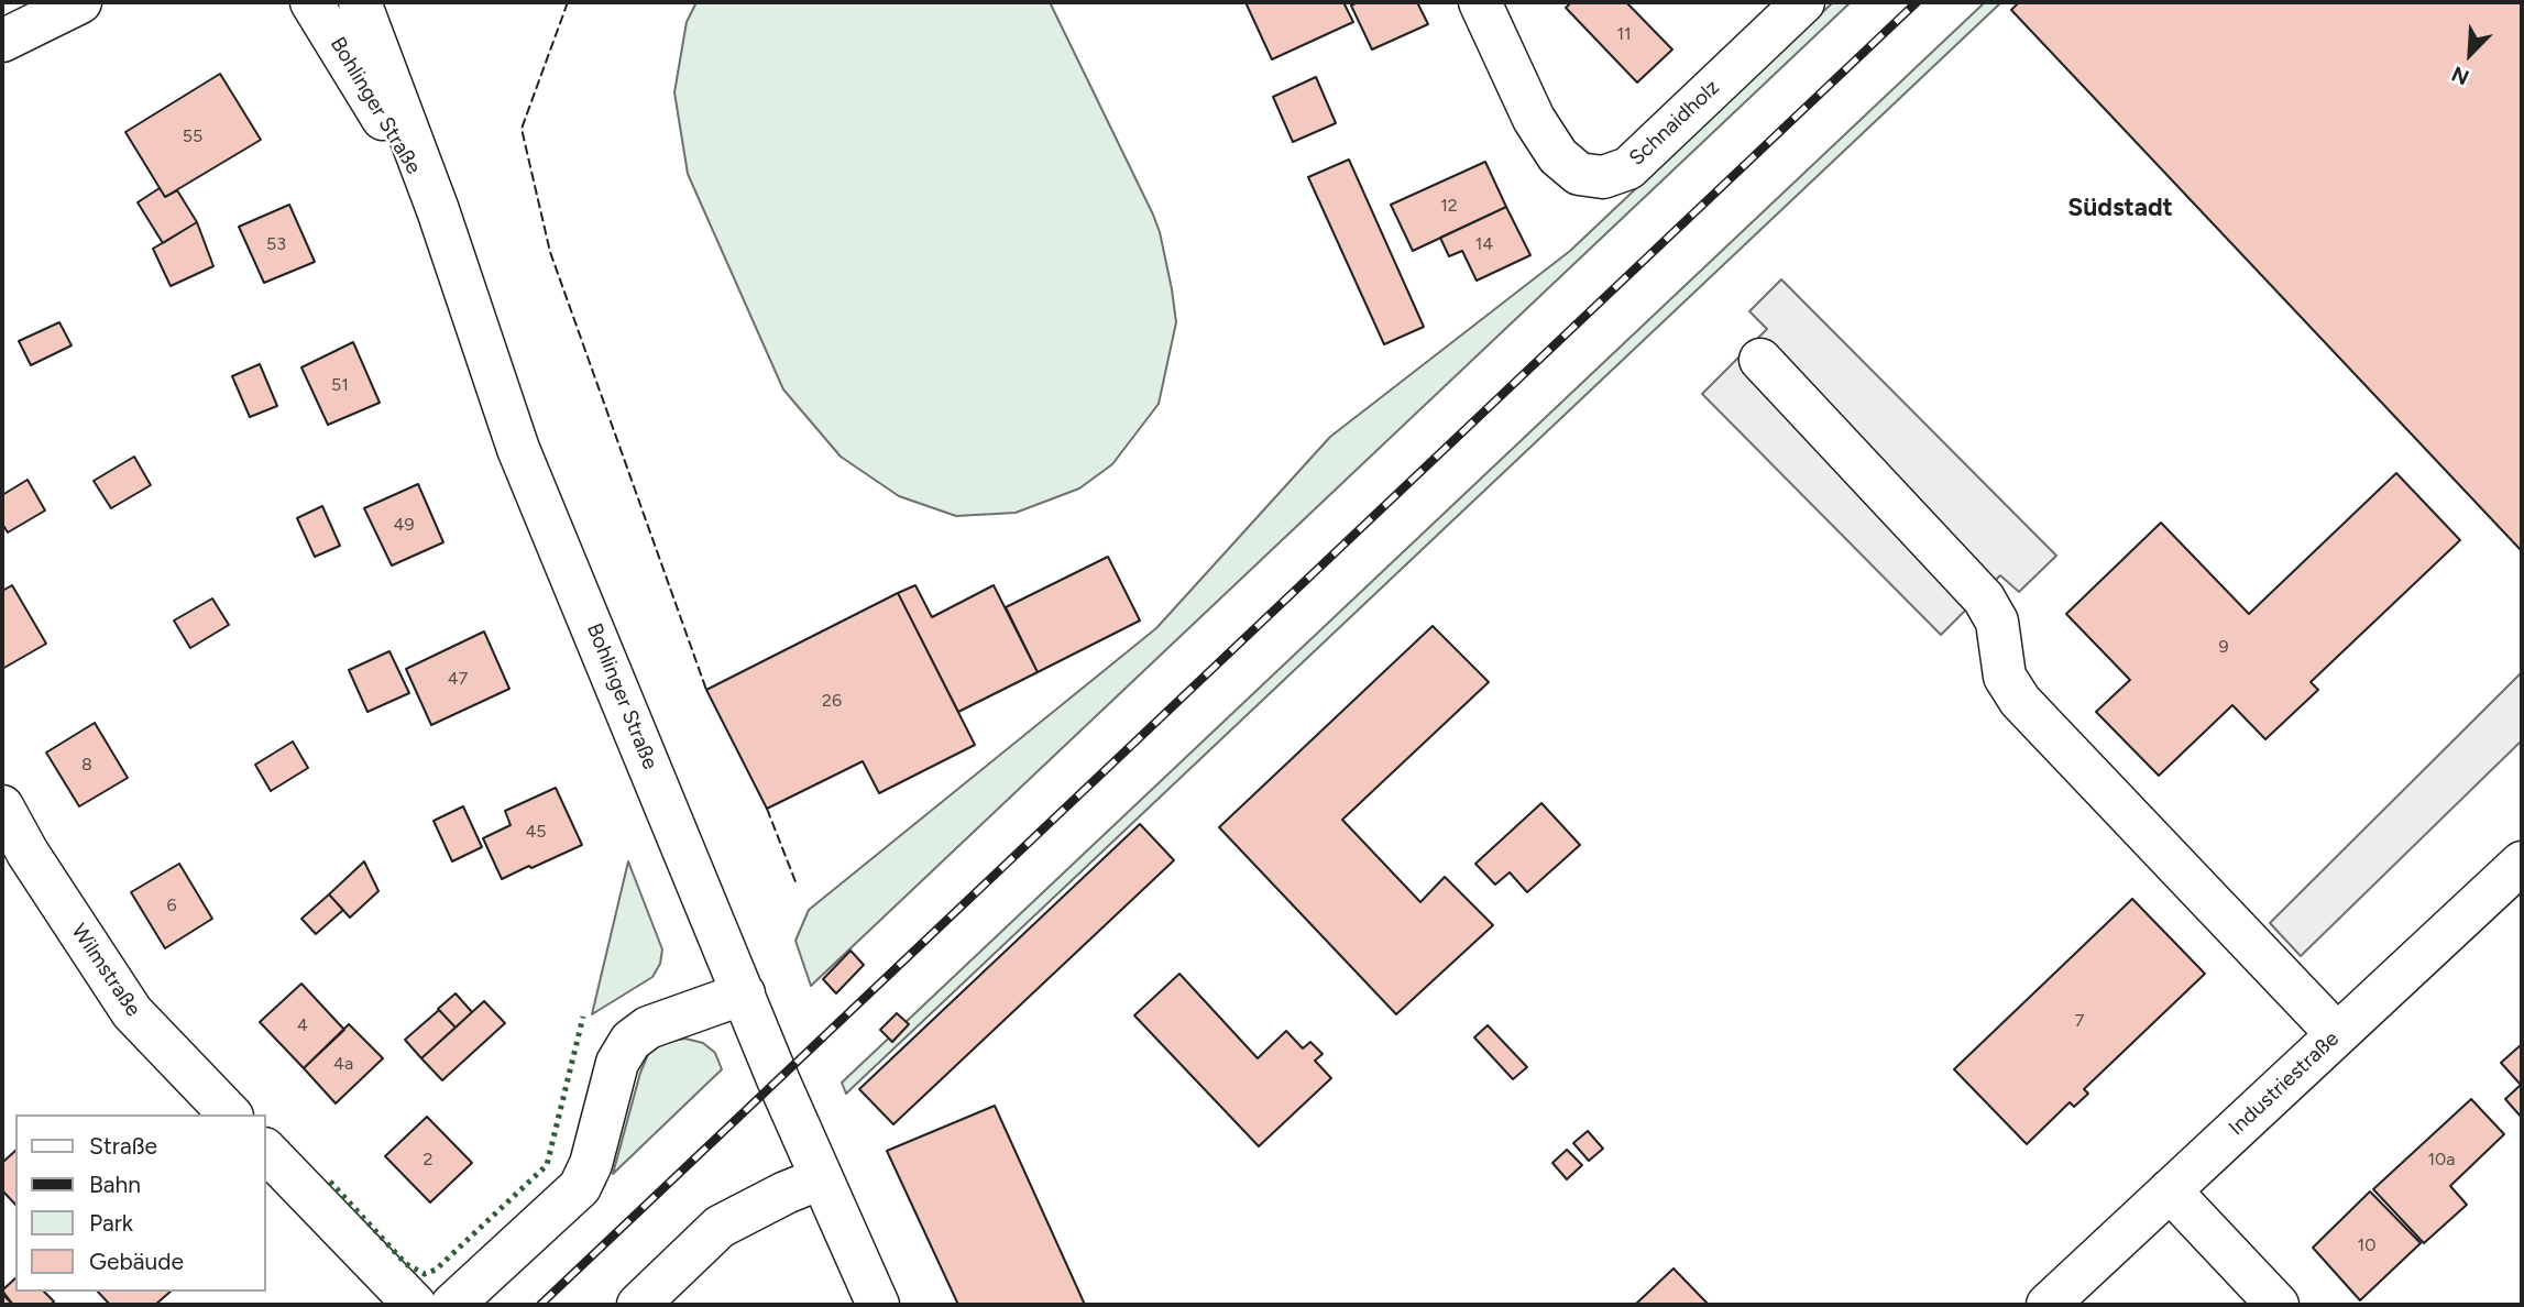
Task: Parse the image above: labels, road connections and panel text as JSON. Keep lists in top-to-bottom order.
{
  "streets": {
    "street": [
      "Bohlinger Straße",
      "Schnaidholz",
      "Wilmstraße",
      "Industriestraße"
    ]
  },
  "districts": ["Südstadt"],
  "house_numbers": [
    "11",
    "55",
    "12",
    "53",
    "14",
    "51",
    "49",
    "9",
    "47",
    "26",
    "8",
    "45",
    "6",
    "7",
    "4",
    "4a",
    "2",
    "10a",
    "10"
  ],
  "legend": [
    "Straße",
    "Bahn",
    "Park",
    "Gebäude"
  ],
  "north": "bottom left"
}
